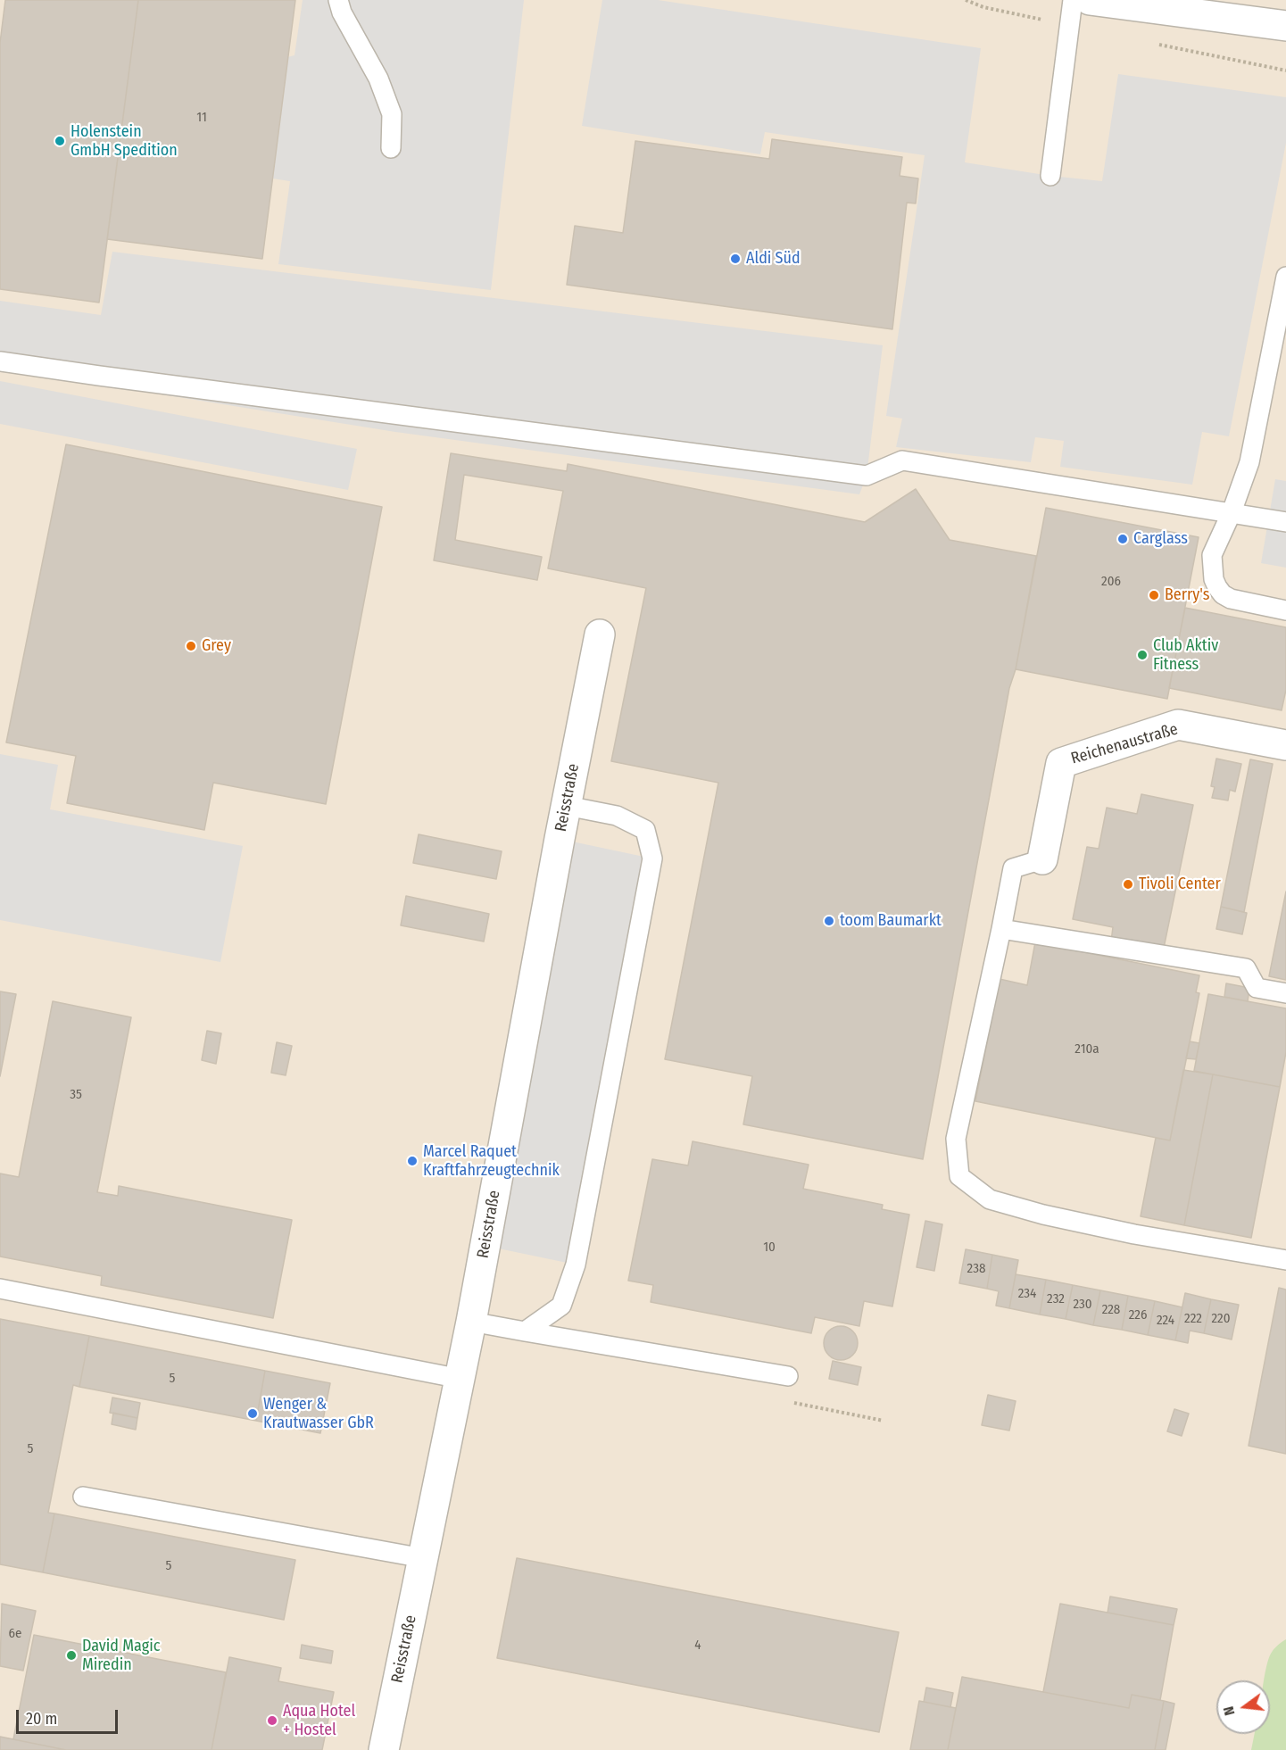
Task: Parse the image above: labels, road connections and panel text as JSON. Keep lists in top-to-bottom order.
{
  "streets": {
    "street": ["Reichenaustraße", "Reisstraße"]
  },
  "places": [
    "Holenstein GmbH Spedition",
    "Aldi Süd",
    "Carglass",
    "Berry's",
    "Grey",
    "Club Aktiv Fitness",
    "Tivoli Center",
    "toom Baumarkt",
    "Marcel Raquet Kraftfahrzeugtechnik",
    "Wenger & Krautwasser GbR",
    "David Magic Miredin",
    "Aqua Hotel + Hostel"
  ],
  "house_numbers": [
    "11",
    "206",
    "210a",
    "35",
    "10",
    "238",
    "234",
    "232",
    "230",
    "228",
    "226",
    "222",
    "220",
    "224",
    "5",
    "5",
    "5",
    "6e",
    "4"
  ],
  "scale_bar": "20 m",
  "north": "left"
}
